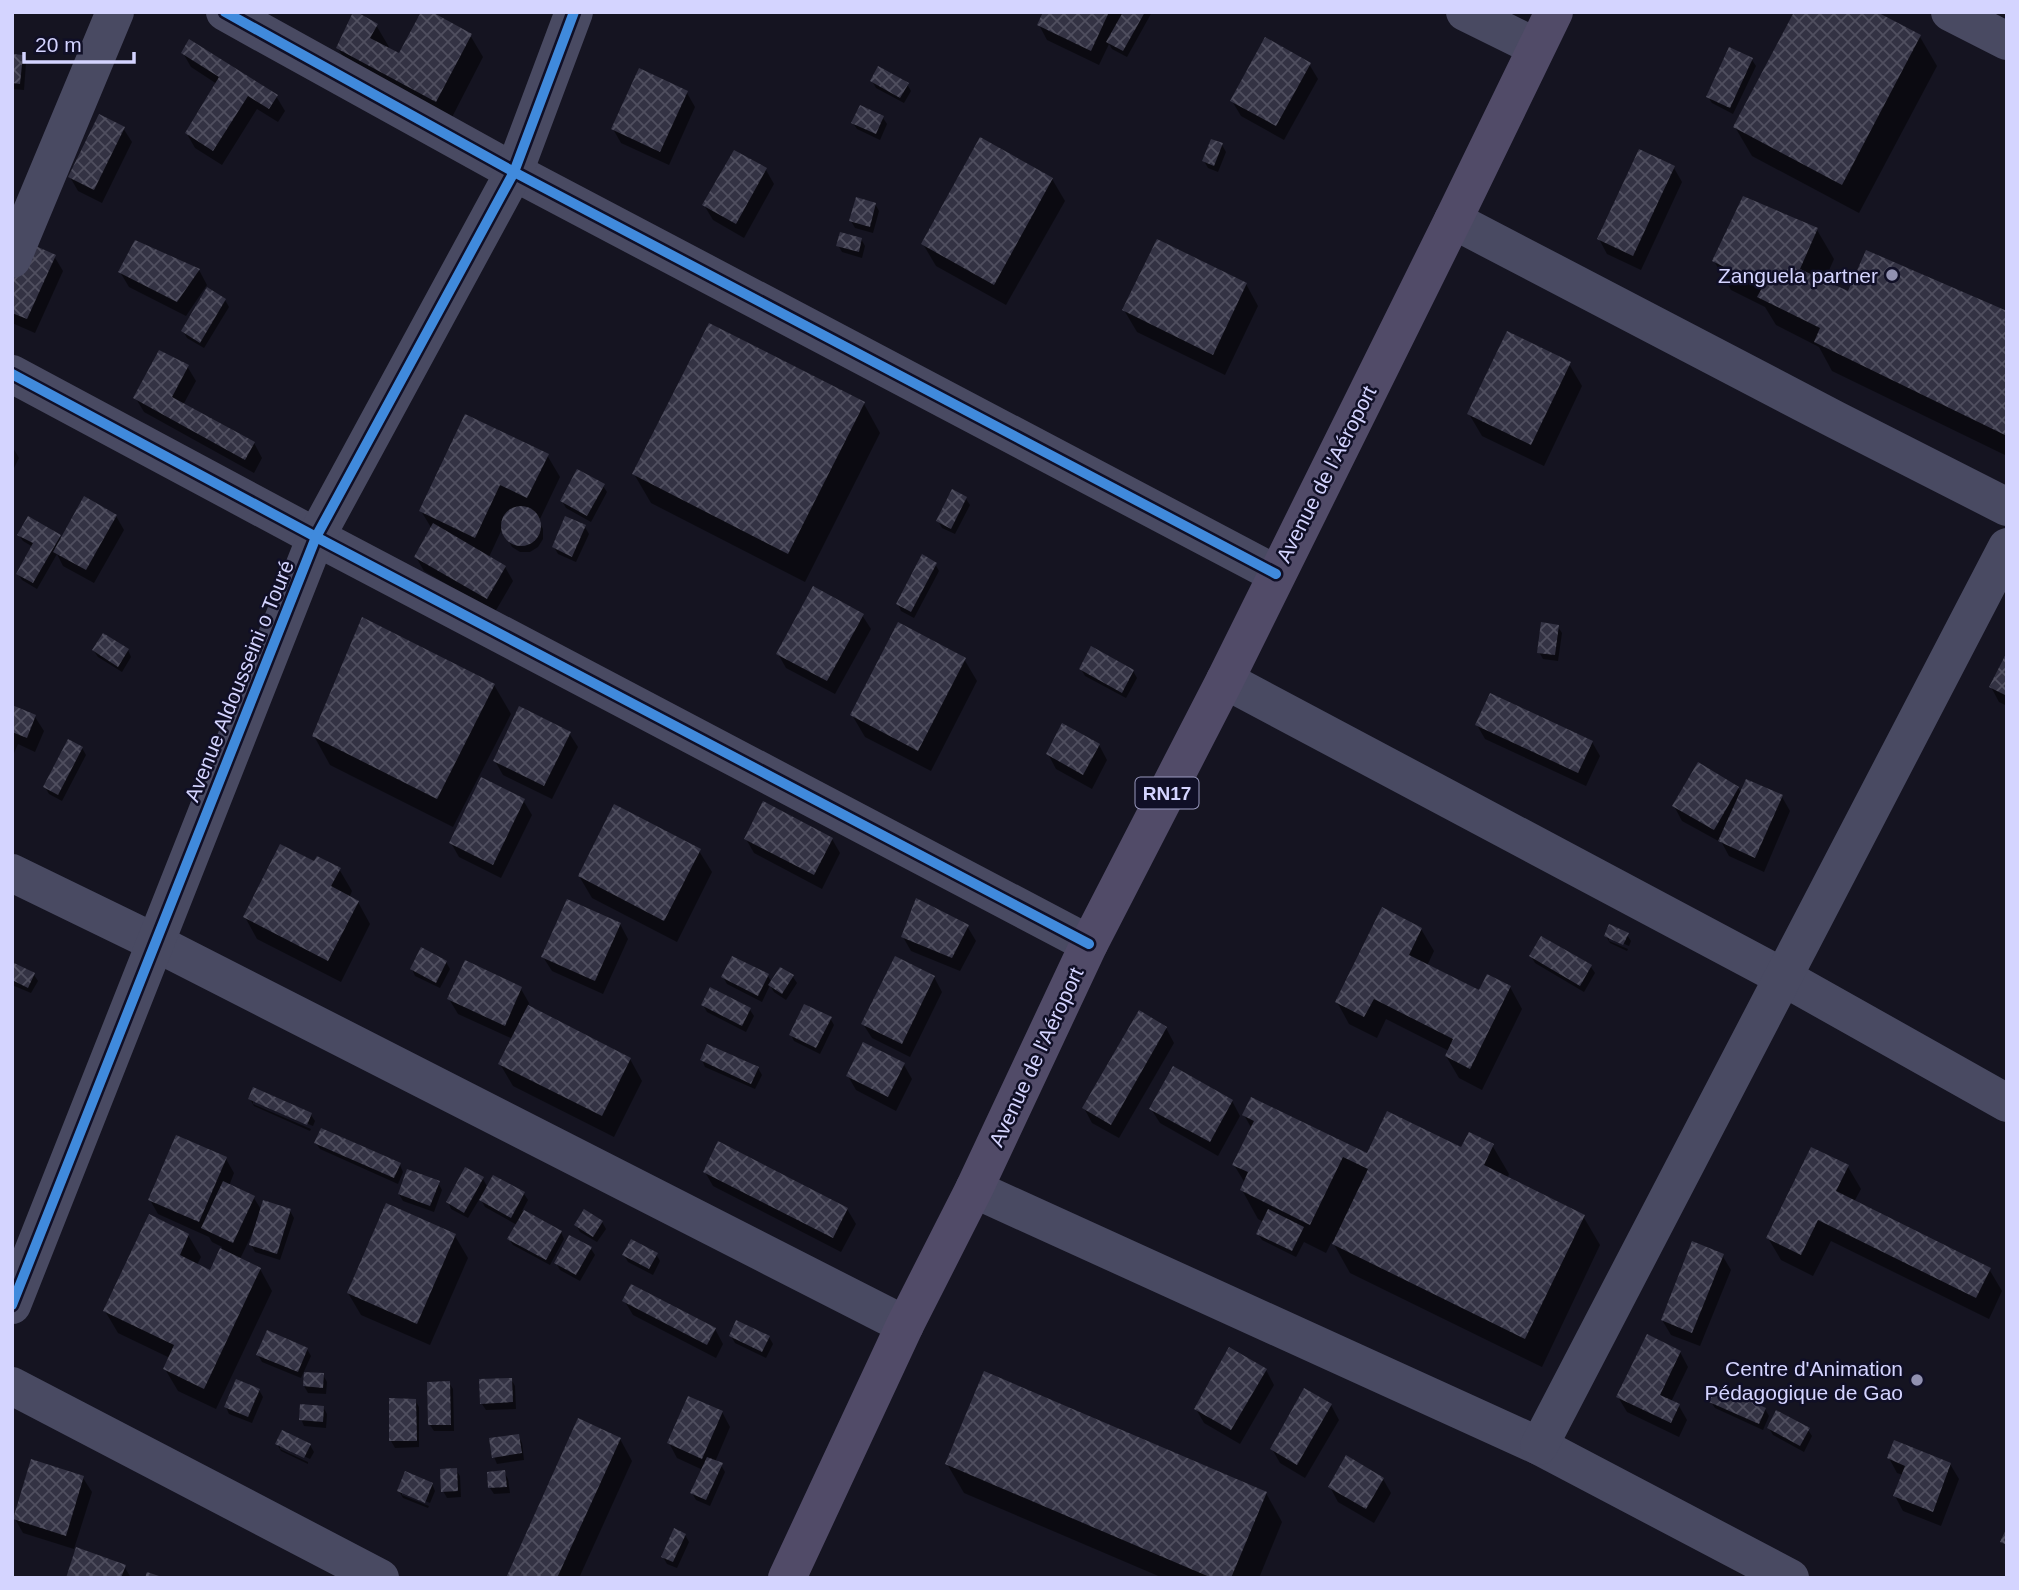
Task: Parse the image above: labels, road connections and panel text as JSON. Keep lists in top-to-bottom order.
{
  "streets": {
    "main road": ["Avenue de l'Aéroport", "RN17"],
    "street": ["Avenue Aldousseini o Touré"]
  },
  "places": ["Zanguela partner", "Centre d'Animation Pédagogique de Gao"],
  "scale_bar": "20 m"
}
